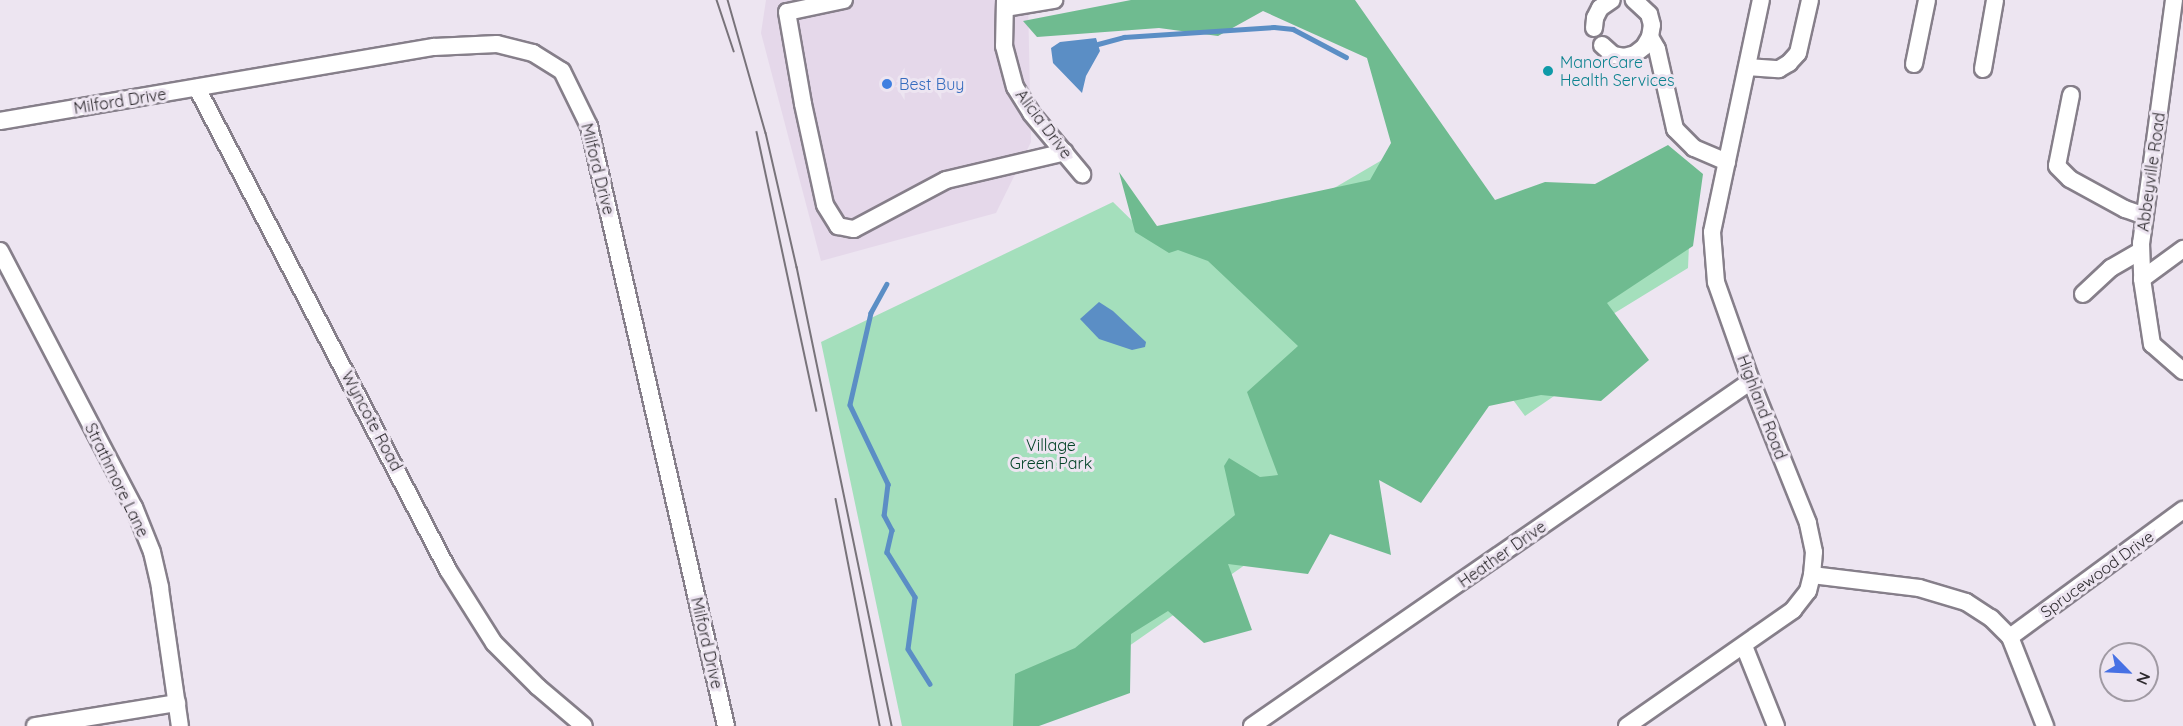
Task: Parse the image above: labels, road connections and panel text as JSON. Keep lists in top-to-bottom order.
{
  "streets": {
    "street": [
      "Milford Drive",
      "Alicia Drive",
      "Abbeyville Road",
      "Highland Road",
      "Wyncote Road",
      "Strathmore Lane",
      "Heather Drive",
      "Sprucewood Drive"
    ]
  },
  "crossings": [
    ["Milford Drive", "Wyncote Road"],
    ["Highland Road", "Heather Drive"]
  ],
  "parks": ["Village Green Park"],
  "places": ["ManorCare Health Services", "Best Buy"],
  "north": "bottom right"
}
